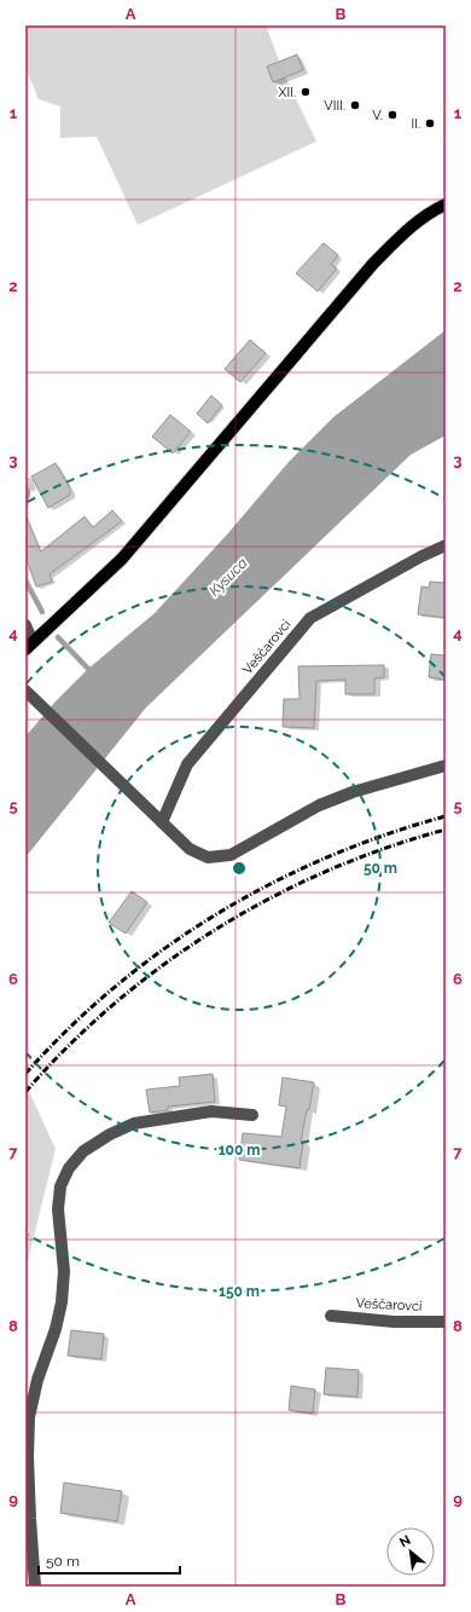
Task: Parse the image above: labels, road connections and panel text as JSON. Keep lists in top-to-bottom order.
{
  "streets": {
    "street": ["Veščarovci"]
  },
  "water": ["Kysuca"],
  "places": [
    "XII.",
    "VIII.",
    "V.",
    "II."
  ],
  "scale_bar": "50 m",
  "north": "top left",
  "grid": {
    "columns": ["A", "B"],
    "rows": [
      "1",
      "2",
      "3",
      "4",
      "5",
      "6",
      "7",
      "8",
      "9"
    ]
  },
  "rings": ["50 m", "100 m", "150 m"]
}
